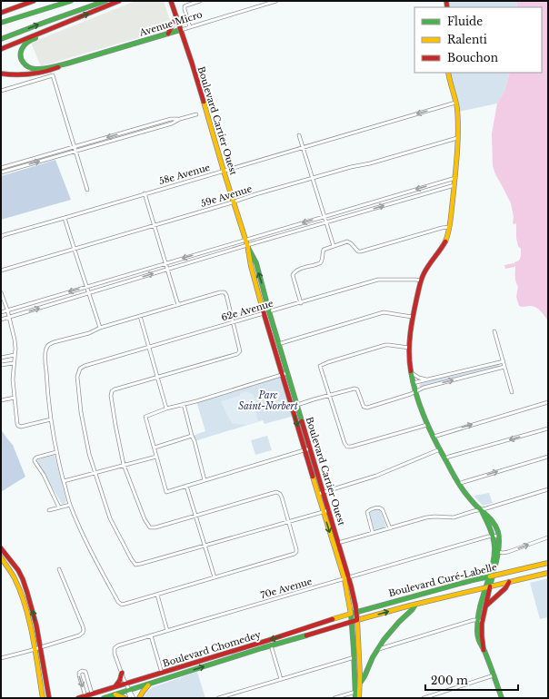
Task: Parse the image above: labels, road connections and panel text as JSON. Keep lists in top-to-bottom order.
{
  "streets": {
    "main road": [
      "Avenue Micro",
      "Boulevard Cartier Ouest",
      "Boulevard Curé-Labelle",
      "Boulevard Chomedey"
    ],
    "street": [
      "58e Avenue",
      "59e Avenue",
      "62e Avenue",
      "70e Avenue"
    ]
  },
  "crossings": [
    ["Avenue Micro", "Boulevard Cartier Ouest"],
    ["Boulevard Cartier Ouest", "58e Avenue"],
    ["Boulevard Cartier Ouest", "59e Avenue"],
    ["Boulevard Cartier Ouest", "62e Avenue"],
    ["Boulevard Cartier Ouest", "Boulevard Curé-Labelle"],
    ["Boulevard Cartier Ouest", "70e Avenue"],
    ["Boulevard Cartier Ouest", "Boulevard Chomedey"],
    ["Boulevard Curé-Labelle", "Boulevard Chomedey"],
    ["70e Avenue", "Boulevard Chomedey"]
  ],
  "parks": ["Parc Saint-Norbert"],
  "legend": ["Fluide", "Ralenti", "Bouchon"],
  "scale_bar": "200 m"
}
